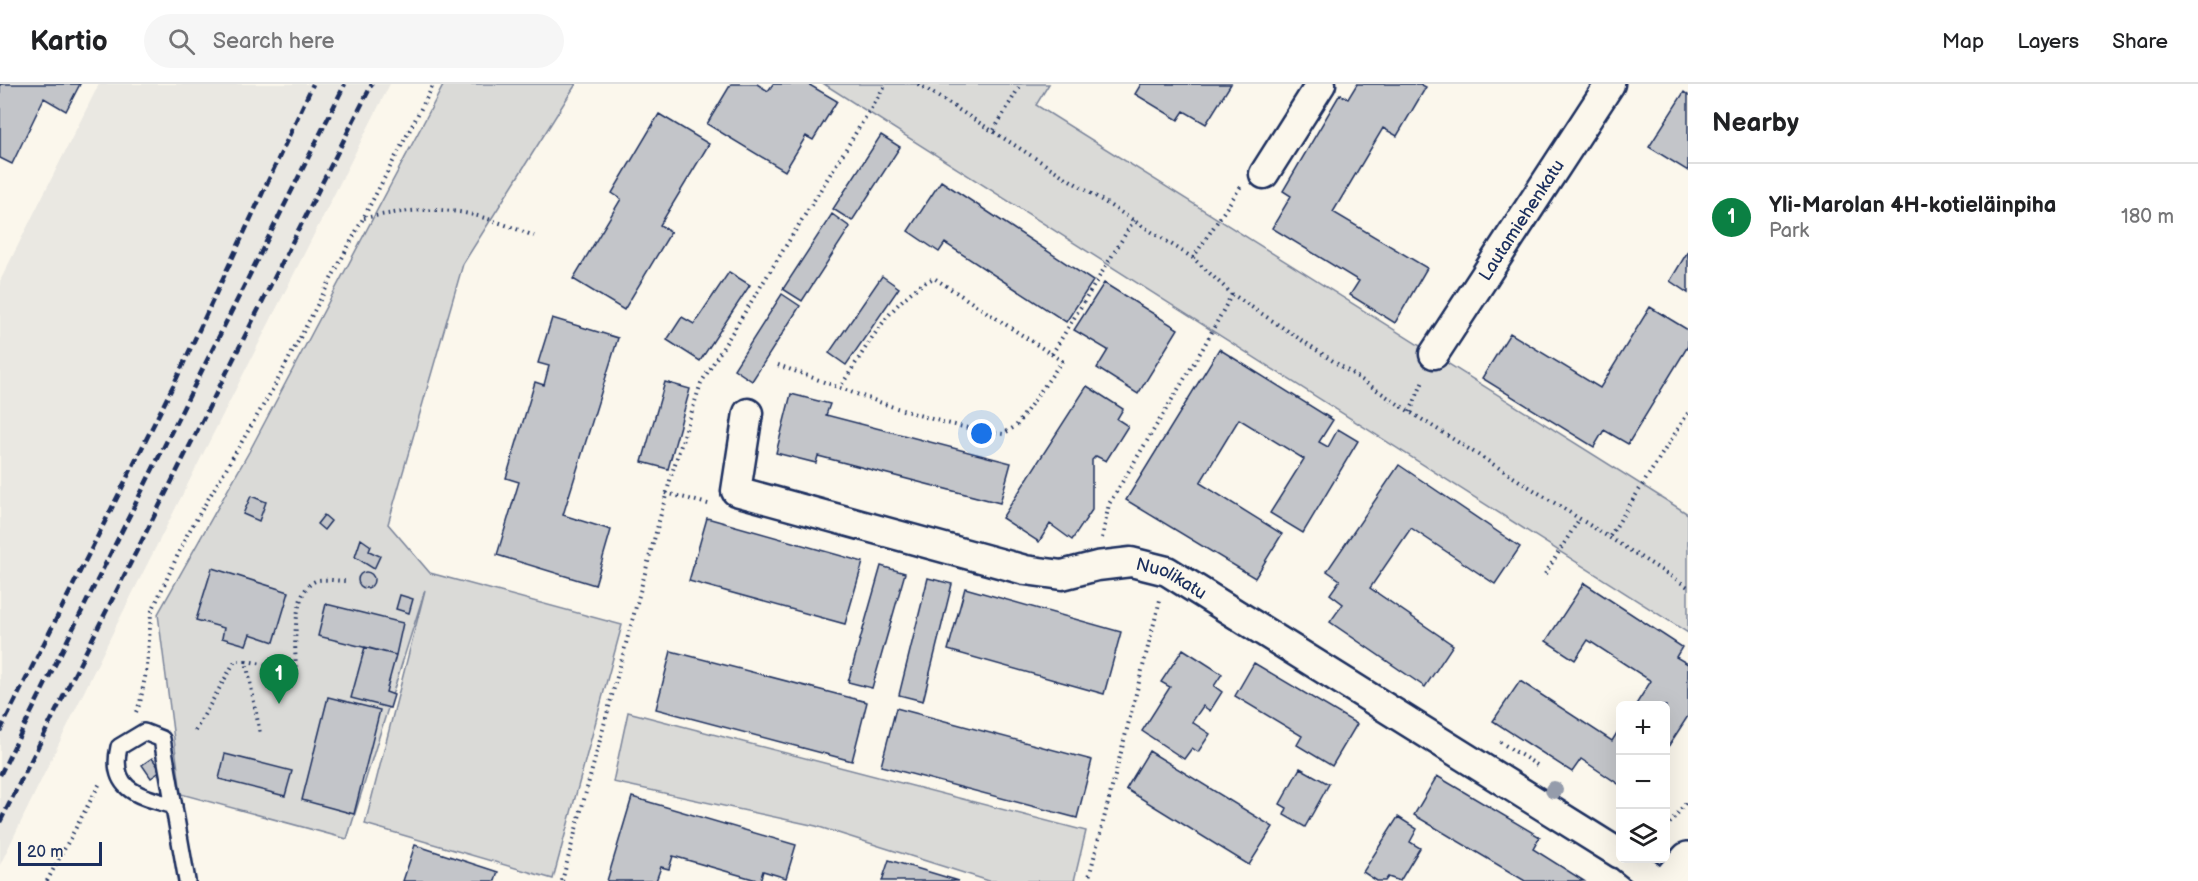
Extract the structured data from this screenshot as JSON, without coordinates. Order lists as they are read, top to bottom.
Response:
{
  "streets": {
    "street": ["Lautamiehenkatu", "Nuolikatu"]
  },
  "scale_bar": "20 m",
  "page": {
    "header": "Kartio",
    "search": "Search here",
    "nav": ["Map", "Layers", "Share"],
    "heading": "Nearby",
    "list": [
      {
        "mark": "1",
        "name": "Yli-Marolan 4H-kotieläinpiha",
        "note": "Park",
        "value": "180 m"
      }
    ],
    "pins": "1",
    "map_buttons": ["+", "−"],
    "scale": "20 m"
  }
}
